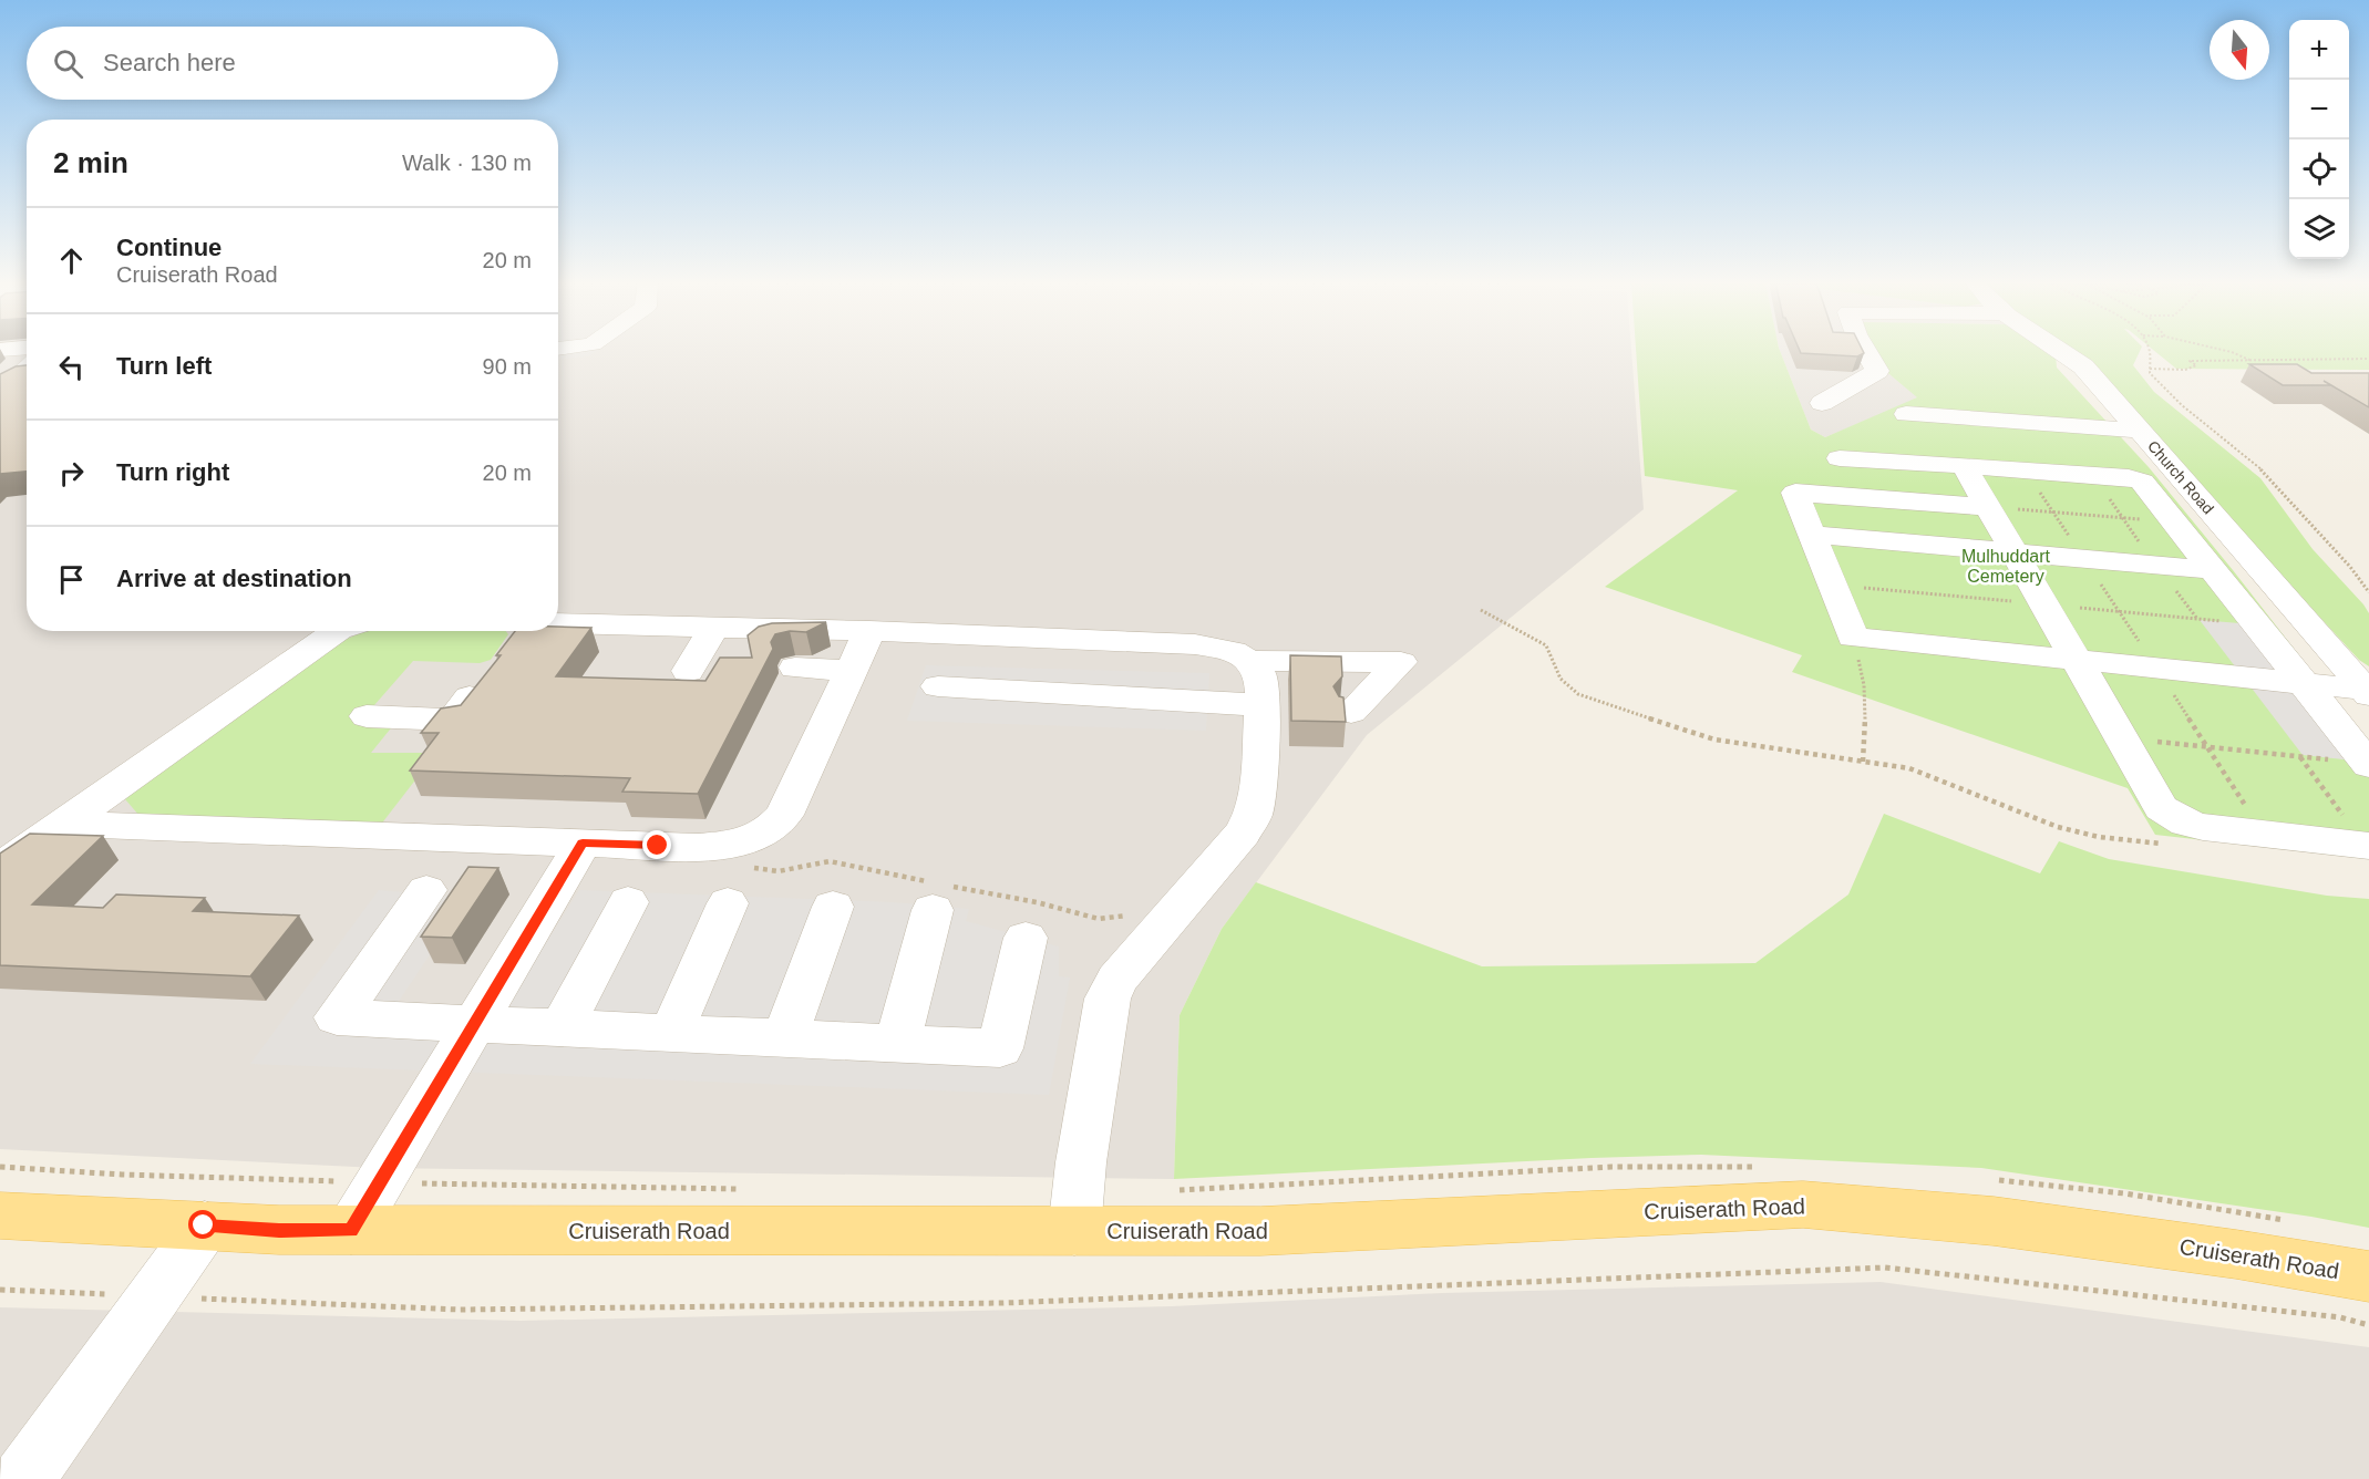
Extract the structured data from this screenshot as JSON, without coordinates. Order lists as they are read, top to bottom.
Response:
{
  "streets": {
    "main road": ["Cruiserath Road"],
    "street": ["Church Road"]
  },
  "parks": ["Mulhuddart Cemetery"],
  "north": "bottom",
  "page": {
    "map_buttons": ["+", "−"],
    "search": "Search here",
    "heading": ["2 min", "Walk · 130 m"],
    "list": [
      ["Continue", "Cruiserath Road", "20 m"],
      ["Turn left", "90 m"],
      ["Turn right", "20 m"],
      "Arrive at destination"
    ]
  }
}
